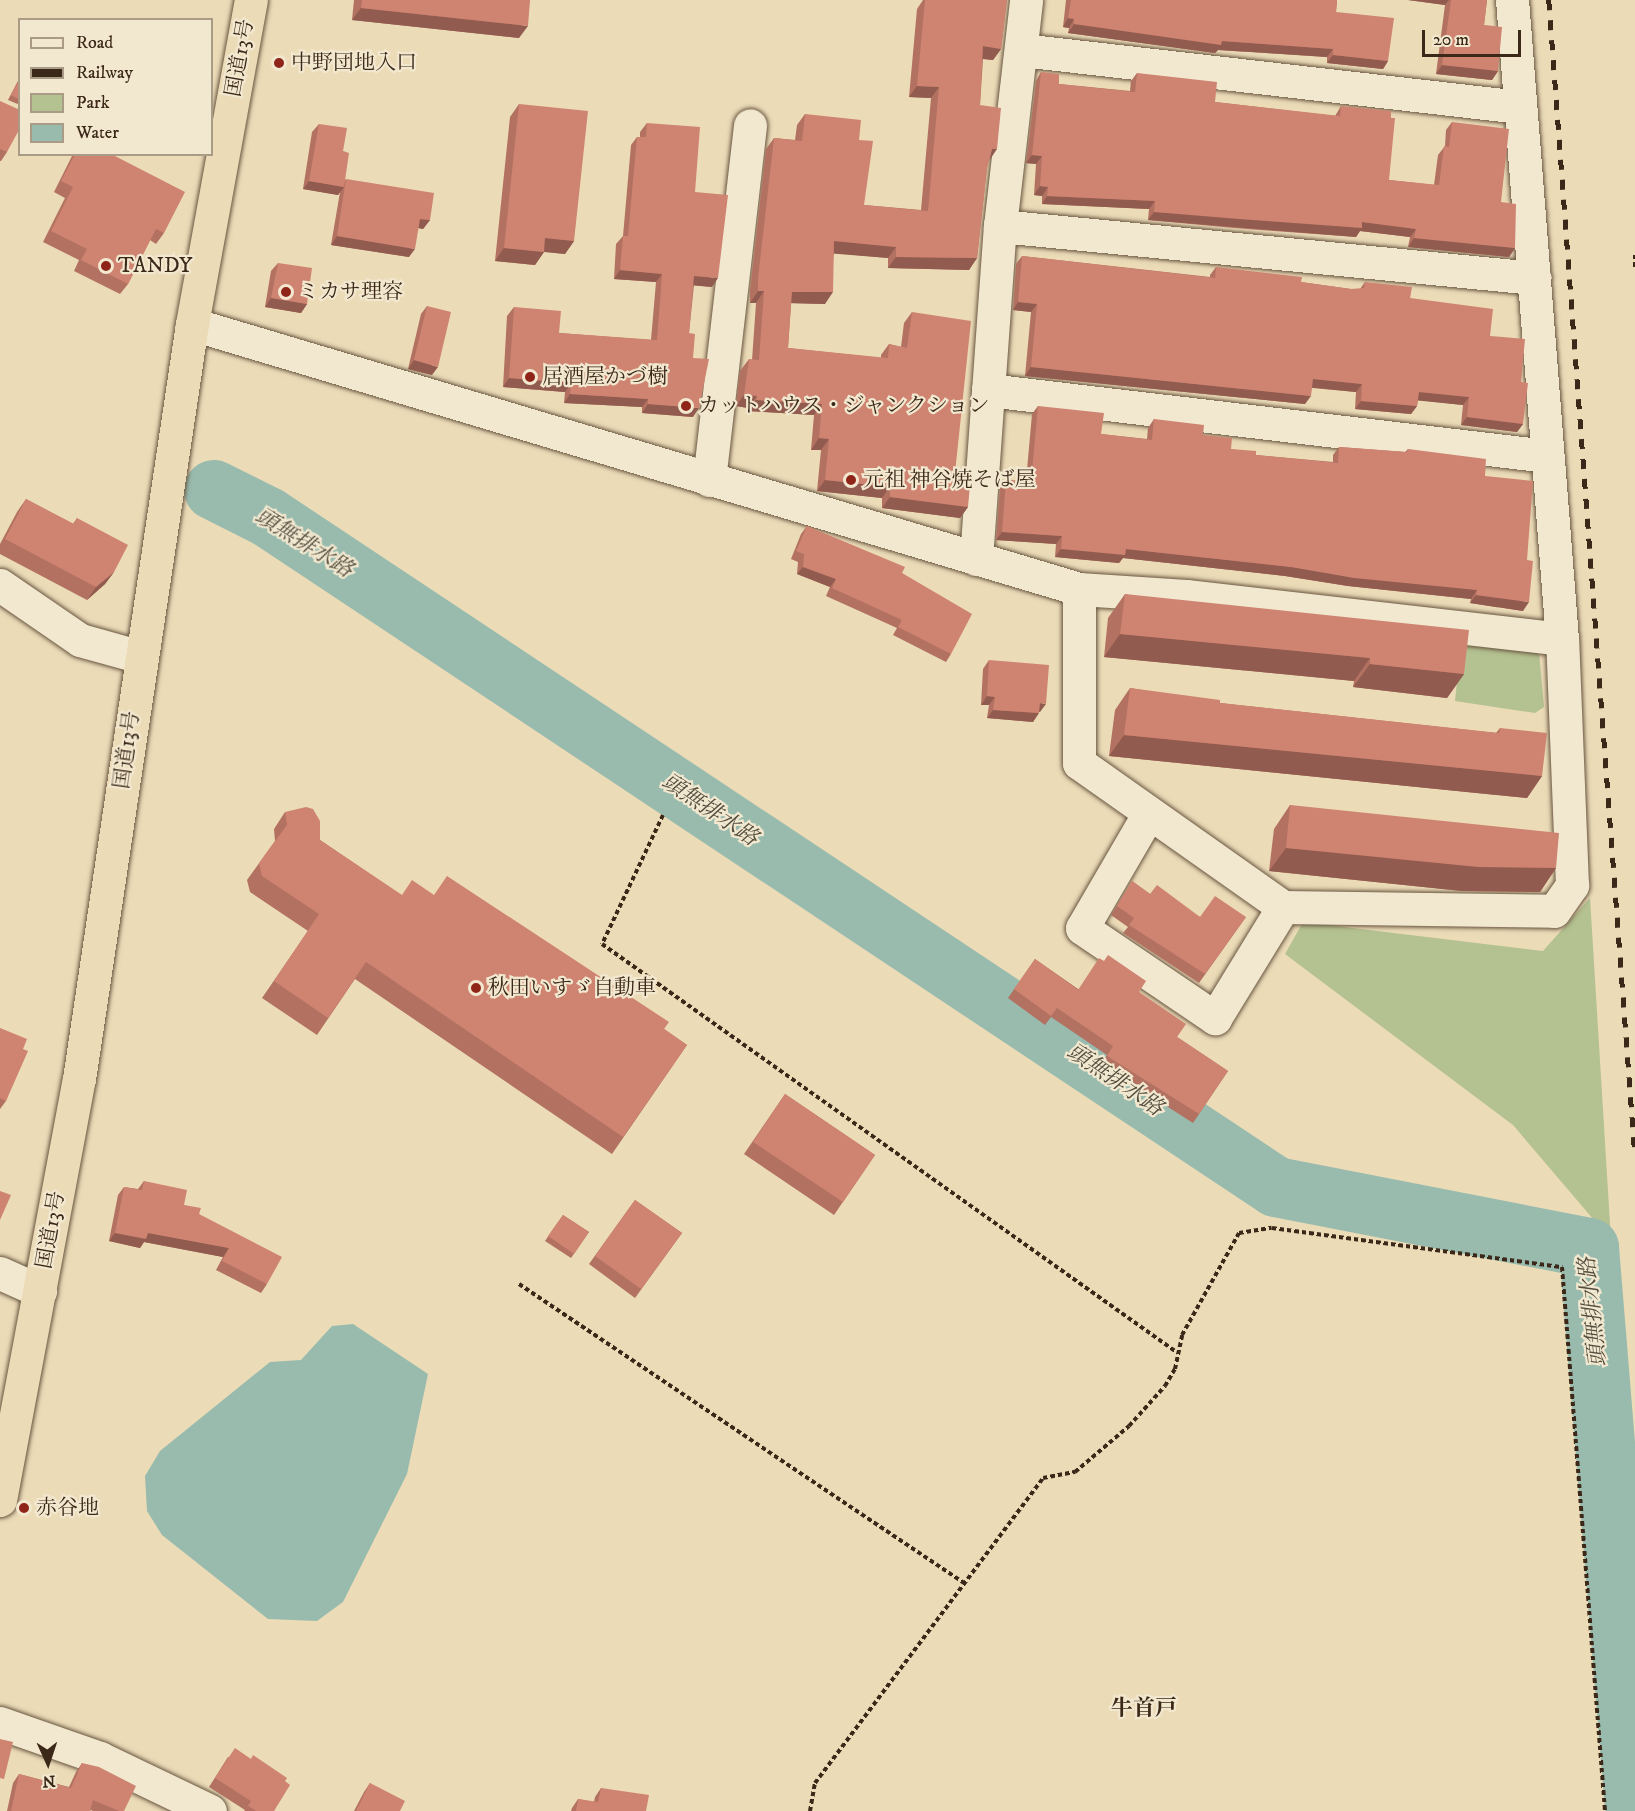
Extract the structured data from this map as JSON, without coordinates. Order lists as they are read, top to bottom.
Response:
{
  "streets": {
    "highway": ["国道13号"]
  },
  "districts": ["牛首戸"],
  "water": ["頭無排水路"],
  "places": [
    "中野団地入口",
    "TANDY",
    "ミカサ理容",
    "居酒屋かづ樹",
    "カットハウス・ジャンクション",
    "元祖 神谷焼そば屋",
    "秋田いすゞ自動車",
    "赤谷地"
  ],
  "legend": [
    "Road",
    "Railway",
    "Park",
    "Water"
  ],
  "scale_bar": "20 m",
  "north": "bottom"
}
